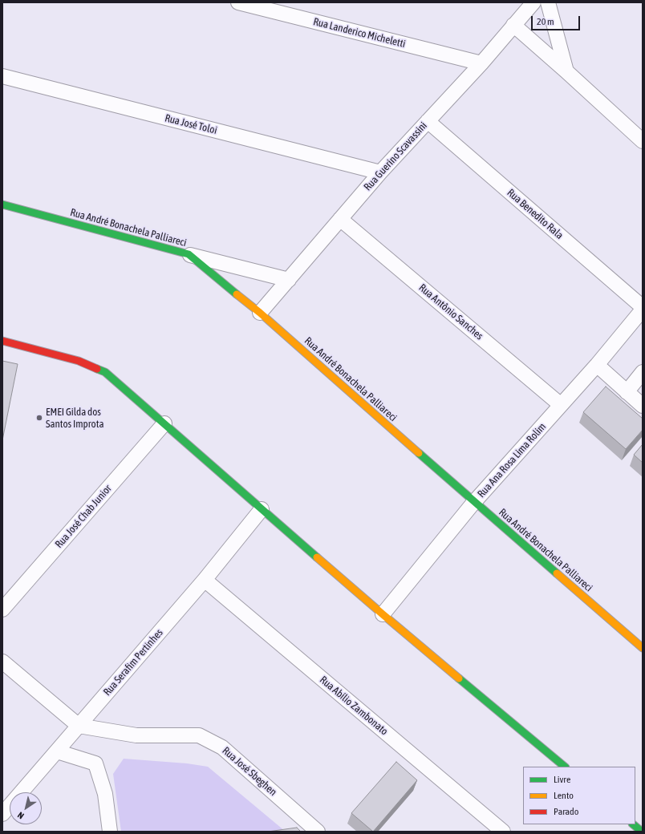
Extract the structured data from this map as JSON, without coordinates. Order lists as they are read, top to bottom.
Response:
{
  "streets": {
    "street": [
      "Rua Landerico Micheletti",
      "Rua José Toloi",
      "Rua Guerino Scavassini",
      "Rua Benedito Rala",
      "Rua André Bonachela Palliareci",
      "Rua Antônio Sanches",
      "Rua Ana Rosa Lima Rolim",
      "Rua José Chab Junior",
      "Rua Serafim Pertinhes",
      "Rua Abílio Zambonato",
      "Rua José Sbeghen"
    ]
  },
  "crossings": [
    ["Rua Landerico Micheletti", "Rua Guerino Scavassini"],
    ["Rua José Toloi", "Rua Guerino Scavassini"],
    ["Rua Guerino Scavassini", "Rua Benedito Rala"],
    ["Rua Guerino Scavassini", "Rua André Bonachela Palliareci"],
    ["Rua Guerino Scavassini", "Rua Antônio Sanches"],
    ["Rua Benedito Rala", "Rua Ana Rosa Lima Rolim"],
    ["Rua André Bonachela Palliareci", "Rua Ana Rosa Lima Rolim"],
    ["Rua Antônio Sanches", "Rua Ana Rosa Lima Rolim"],
    ["Rua Serafim Pertinhes", "Rua Abílio Zambonato"],
    ["Rua Serafim Pertinhes", "Rua José Sbeghen"]
  ],
  "places": ["EMEI Gilda dos Santos Improta"],
  "legend": ["Livre", "Lento", "Parado"],
  "scale_bar": "20 m",
  "north": "bottom left"
}
